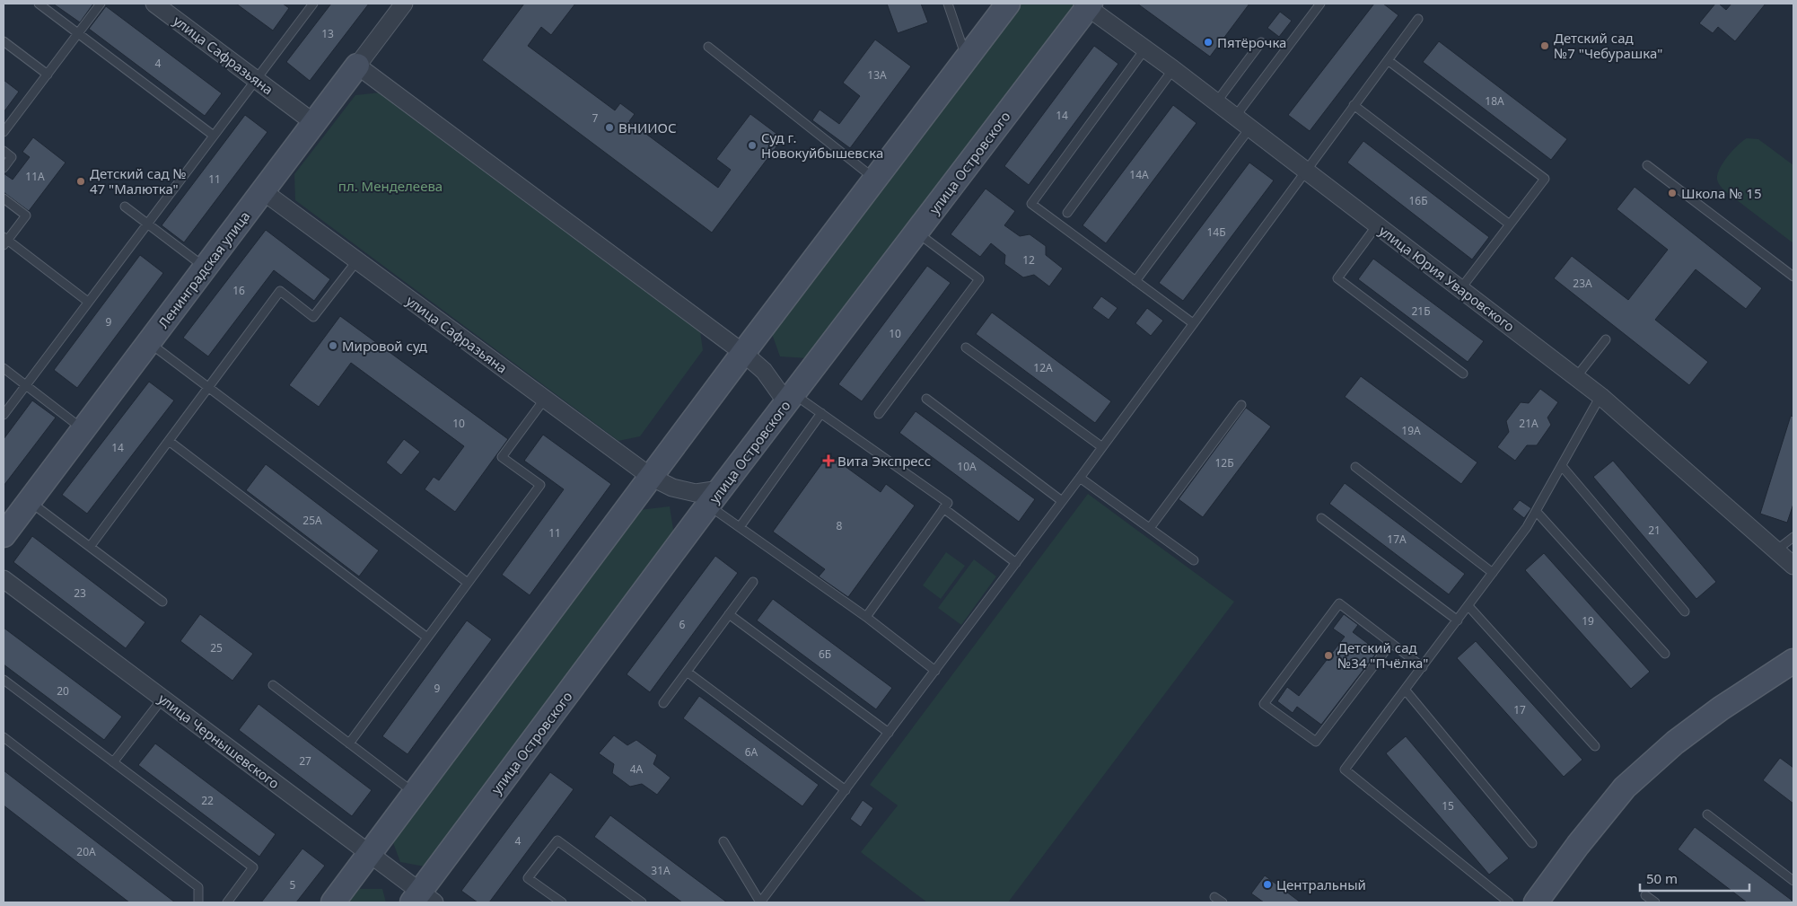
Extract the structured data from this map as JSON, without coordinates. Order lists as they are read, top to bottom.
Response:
{
  "streets": {
    "main road": ["улица Островского", "Ленинградская улица"],
    "street": ["улица Сафразьяна", "улица Юрия Уваровского", "улица Чернышевского"]
  },
  "crossings": [
    ["улица Сафразьяна", "улица Островского"],
    ["улица Сафразьяна", "Ленинградская улица"],
    ["улица Островского", "улица Юрия Уваровского"],
    ["улица Островского", "улица Чернышевского"]
  ],
  "parks": ["пл. Менделеева"],
  "places": {
    "other": [
      "Пятёрочка",
      "Детский сад №7 \"Чебурашка\"",
      "ВНИИОС",
      "Суд г. Новокуйбышевска",
      "Детский сад № 47 \"Малютка\"",
      "Школа № 15",
      "Мировой суд",
      "Детский сад №34 \"Пчёлка\"",
      "Центральный"
    ],
    "health": ["Вита Экспресс"]
  },
  "house_numbers": [
    "13",
    "4",
    "13А",
    "18А",
    "14",
    "7",
    "14А",
    "11А",
    "11",
    "16Б",
    "14Б",
    "12",
    "23А",
    "16",
    "21Б",
    "9",
    "10",
    "12А",
    "10",
    "21А",
    "19А",
    "14",
    "12Б",
    "10А",
    "25А",
    "8",
    "21",
    "11",
    "17А",
    "23",
    "19",
    "6",
    "25",
    "6Б",
    "9",
    "20",
    "17",
    "6А",
    "27",
    "4А",
    "22",
    "15",
    "4",
    "20А",
    "31А",
    "5"
  ],
  "scale_bar": "50 m"
}
